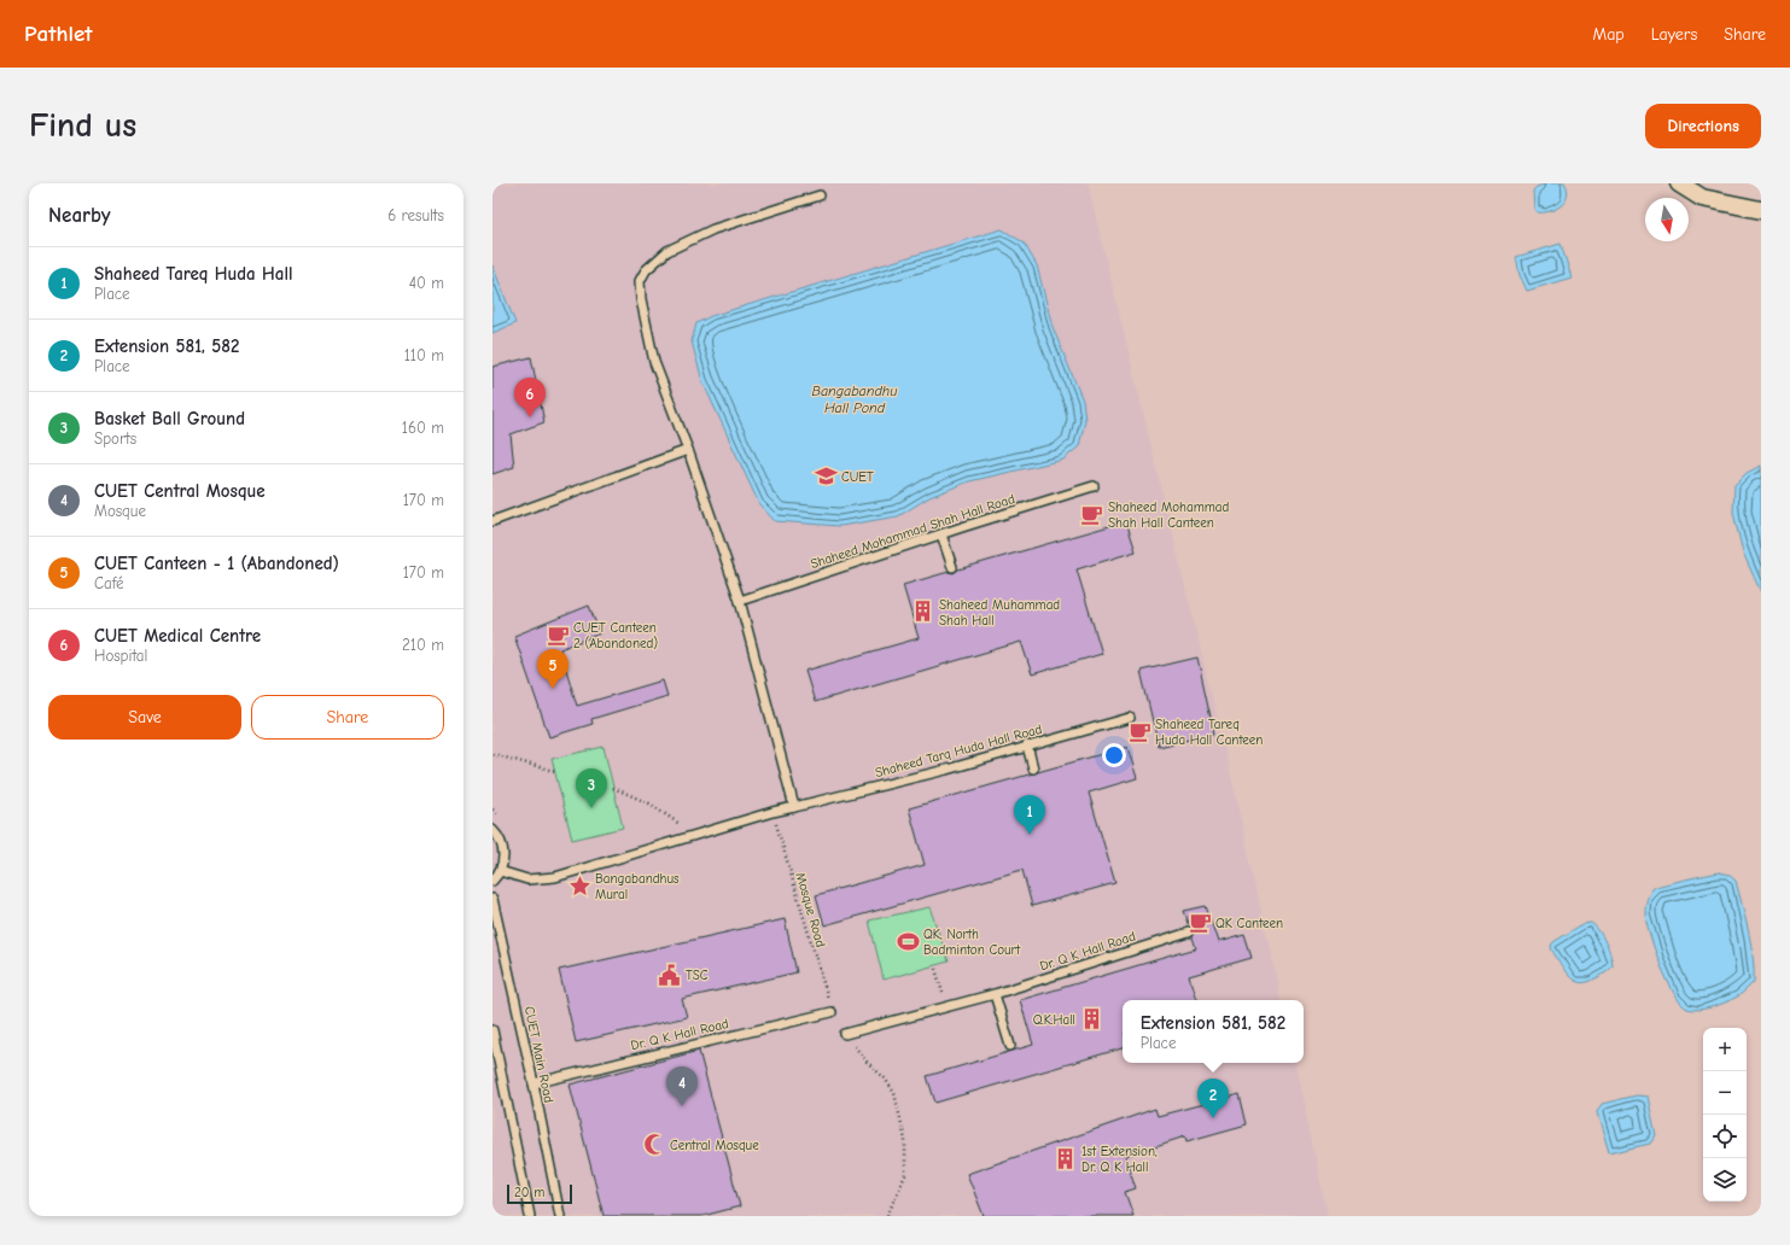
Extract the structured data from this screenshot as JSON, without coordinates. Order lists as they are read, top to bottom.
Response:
{
  "streets": {
    "lane": [
      "Shaheed Mohammad Shah Hall Road",
      "Shaheed Tarq Huda Hall Road",
      "Dr. Q K Hall Road",
      "CUET Main Road"
    ],
    "path": ["Mosque Road"]
  },
  "crossings": [
    ["Shaheed Tarq Huda Hall Road", "Mosque Road"],
    ["Mosque Road", "Dr. Q K Hall Road"],
    ["Dr. Q K Hall Road", "CUET Main Road"]
  ],
  "water": ["Bangabandhu Hall Pond"],
  "places": {
    "school or university": ["CUET"],
    "cafe": [
      "Shaheed Mohammad Shah Hall Canteen",
      "CUET Canteen 2 (Abandoned)",
      "Shaheed Tareq Huda Hall Canteen",
      "QK Canteen"
    ],
    "building": ["Shaheed Muhammad Shah Hall", "Q.K.Hall", "1st Extension, Dr. Q K Hall"],
    "place": ["Bangabandhus Mural"],
    "sports": ["QK, North Badminton Court"],
    "public building": ["TSC"],
    "mosque": ["Central Mosque"]
  },
  "scale_bar": "20 m",
  "north": "bottom",
  "page": {
    "header": "Pathlet",
    "nav": ["Map", "Layers", "Share"],
    "buttons": [
      "Directions",
      ["Save", "Share"]
    ],
    "title": "Find us",
    "heading": ["Nearby", "6 results"],
    "list": [
      {
        "mark": "1",
        "name": "Shaheed Tareq Huda Hall",
        "note": "Place",
        "value": "40 m"
      },
      {
        "mark": "2",
        "name": "Extension 581, 582",
        "note": "Place",
        "value": "110 m"
      },
      {
        "mark": "3",
        "name": "Basket Ball Ground",
        "note": "Sports",
        "value": "160 m"
      },
      {
        "mark": "4",
        "name": "CUET Central Mosque",
        "note": "Mosque",
        "value": "170 m"
      },
      {
        "mark": "5",
        "name": "CUET Canteen - 1 (Abandoned)",
        "note": "Café",
        "value": "170 m"
      },
      {
        "mark": "6",
        "name": "CUET Medical Centre",
        "note": "Hospital",
        "value": "210 m"
      }
    ],
    "pins": [
      "6",
      "5",
      "3",
      "1",
      "4",
      "2"
    ],
    "popup": ["Extension 581, 582", "Place"],
    "map_buttons": ["+", "−"],
    "scale": "20 m"
  }
}
